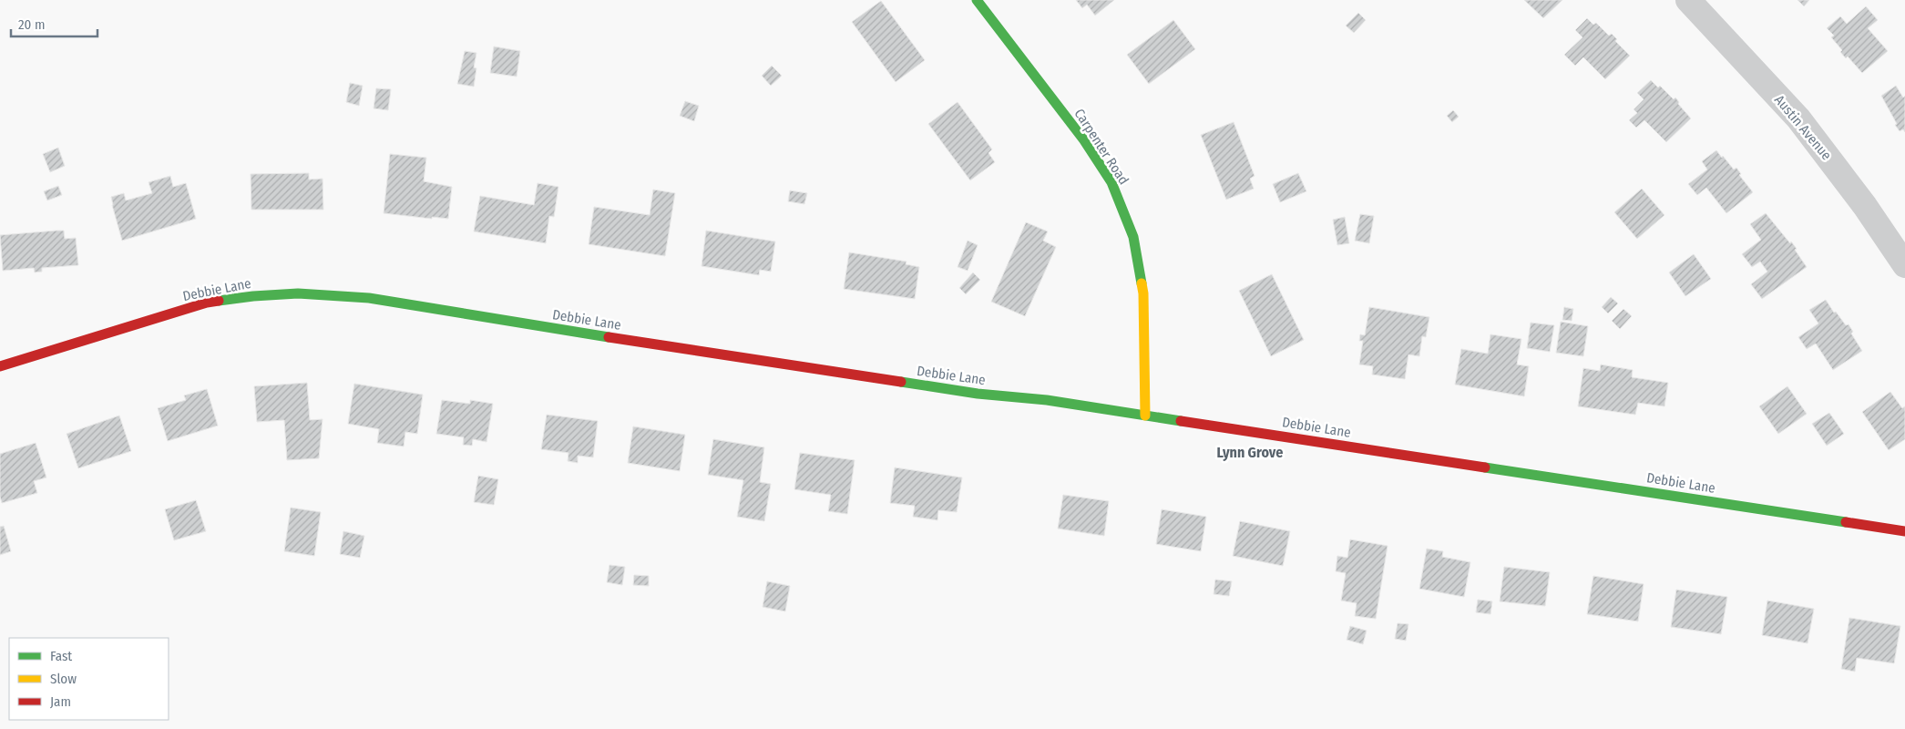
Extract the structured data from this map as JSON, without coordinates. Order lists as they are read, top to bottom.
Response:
{
  "streets": {
    "street": ["Austin Avenue", "Carpenter Road", "Debbie Lane"]
  },
  "crossings": [
    ["Carpenter Road", "Debbie Lane"]
  ],
  "districts": ["Lynn Grove"],
  "legend": ["Fast", "Slow", "Jam"],
  "scale_bar": "20 m"
}
